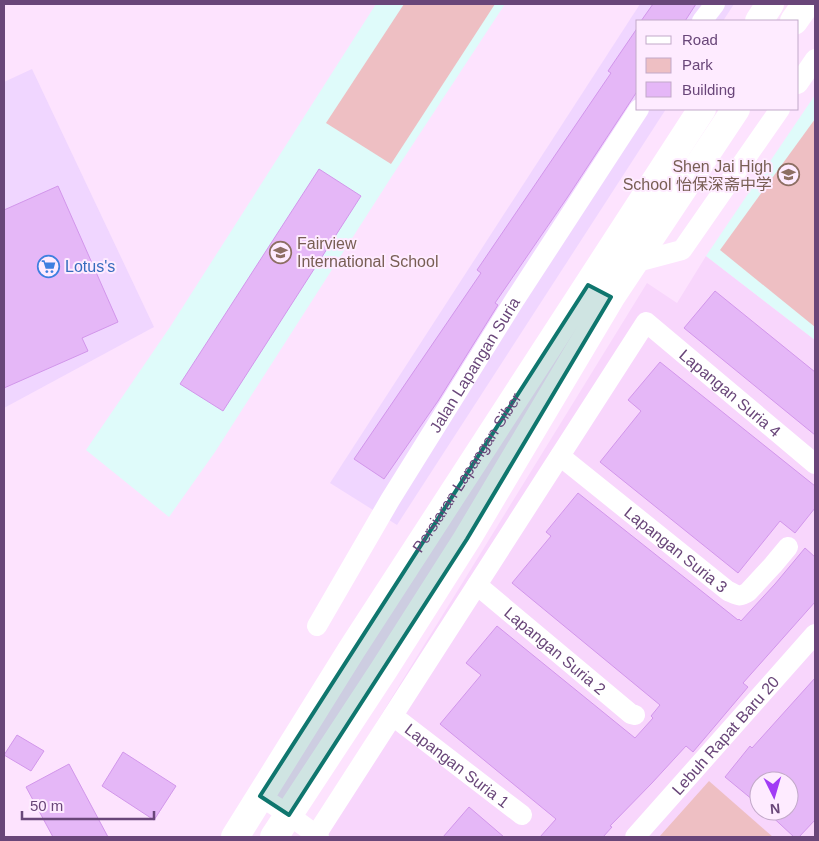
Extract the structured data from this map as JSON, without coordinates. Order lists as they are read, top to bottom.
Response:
{
  "streets": {
    "main road": ["Persiaran Lapangan Siber"],
    "street": [
      "Jalan Lapangan Suria",
      "Lapangan Suria 4",
      "Lapangan Suria 3",
      "Lapangan Suria 2",
      "Lebuh Rapat Baru 20",
      "Lapangan Suria 1"
    ]
  },
  "crossings": [
    ["Lapangan Suria 4", "Lapangan Suria 3"]
  ],
  "places": {
    "school or university": ["Shen Jai High School 怡保深斋中学", "Fairview International School"],
    "supermarket": ["Lotus's"]
  },
  "legend": ["Road", "Park", "Building"],
  "scale_bar": "50 m",
  "north": "bottom"
}
